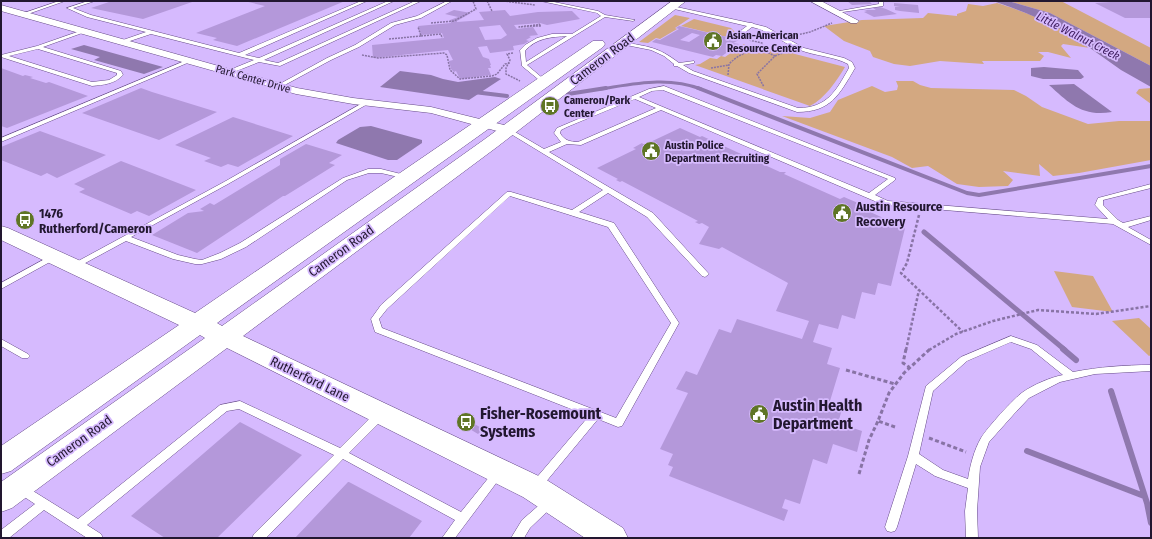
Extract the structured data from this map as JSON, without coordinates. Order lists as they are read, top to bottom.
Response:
{
  "streets": {
    "main road": ["Cameron Road", "Rutherford Lane"],
    "street": ["Park Center Drive"]
  },
  "crossings": [
    ["Cameron Road", "Park Center Drive"],
    ["Cameron Road", "Rutherford Lane"]
  ],
  "water": ["Little Walnut Creek"],
  "places": {
    "public building": [
      "Asian-American Resource Center",
      "Austin Police Department Recruiting",
      "Austin Resource Recovery",
      "Austin Health Department"
    ],
    "bus stop": ["Cameron/Park Center", "1476 Rutherford/Cameron", "Fisher-Rosemount Systems"]
  }
}
